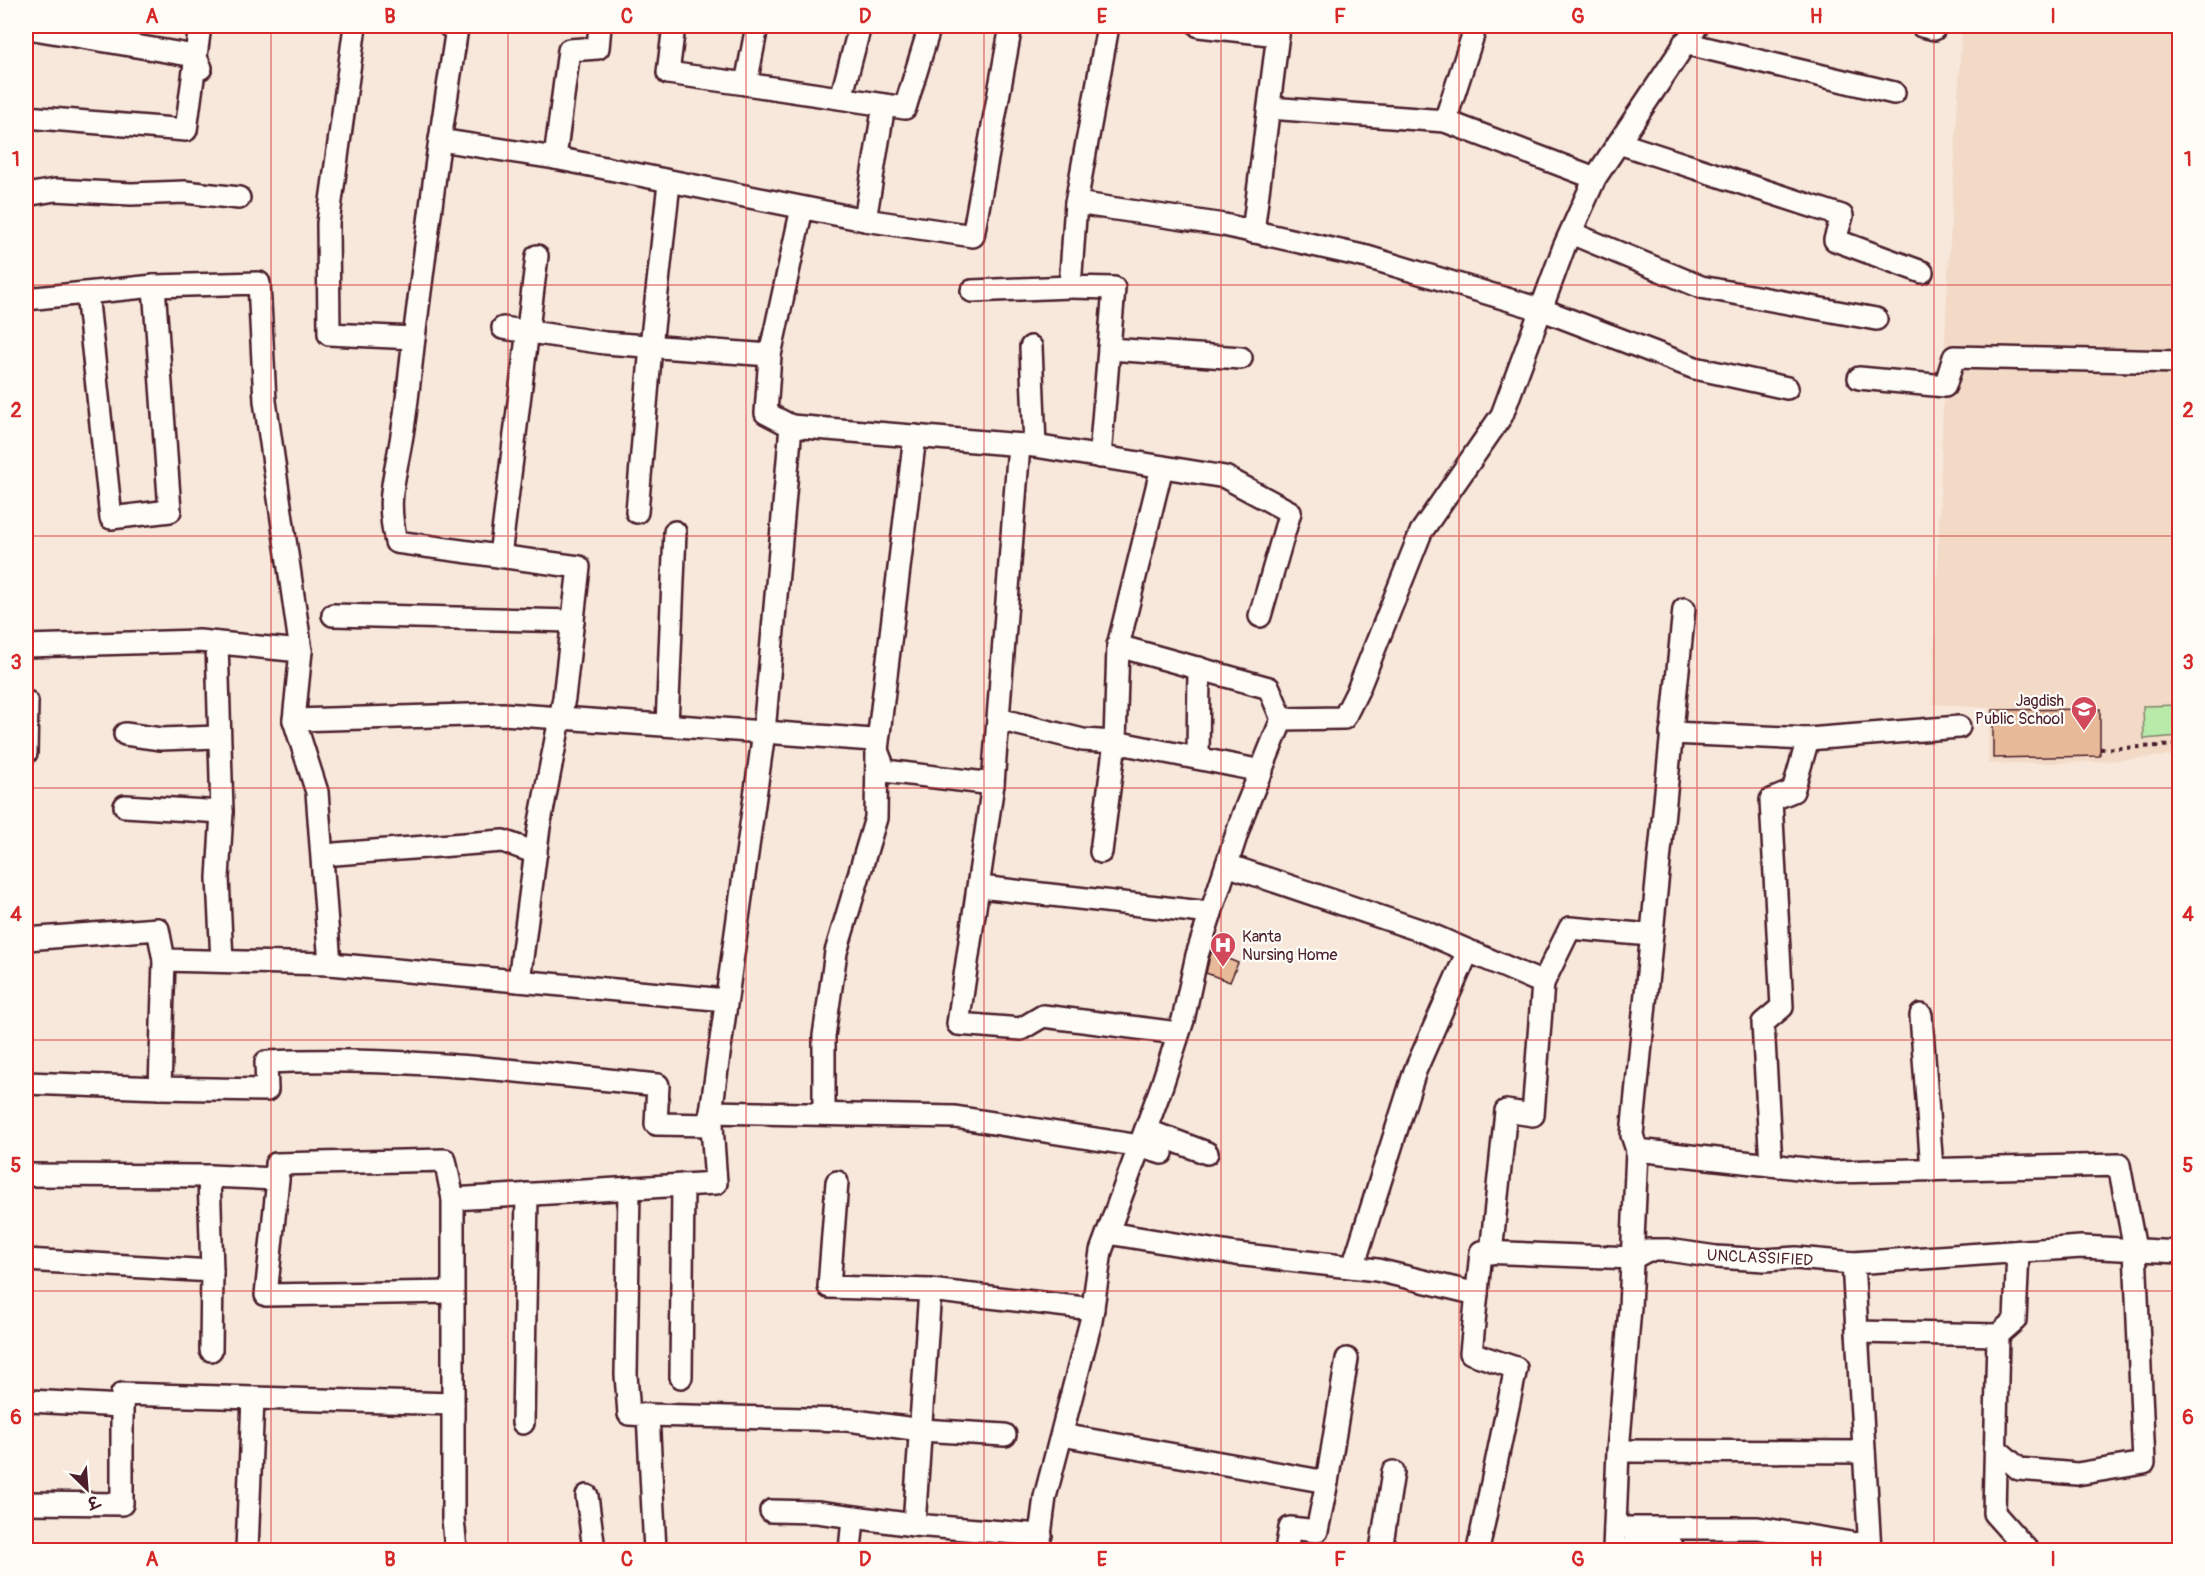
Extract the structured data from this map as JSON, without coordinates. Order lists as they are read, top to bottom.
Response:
{
  "streets": {
    "street": ["UNCLASSIFIED"]
  },
  "places": {
    "school or university": ["Jagdish Public School"],
    "hospital": ["Kanta Nursing Home"]
  },
  "north": "bottom right",
  "grid": {
    "columns": [
      "A",
      "B",
      "C",
      "D",
      "E",
      "F",
      "G",
      "H",
      "I"
    ],
    "rows": [
      "1",
      "2",
      "3",
      "4",
      "5",
      "6"
    ]
  }
}
